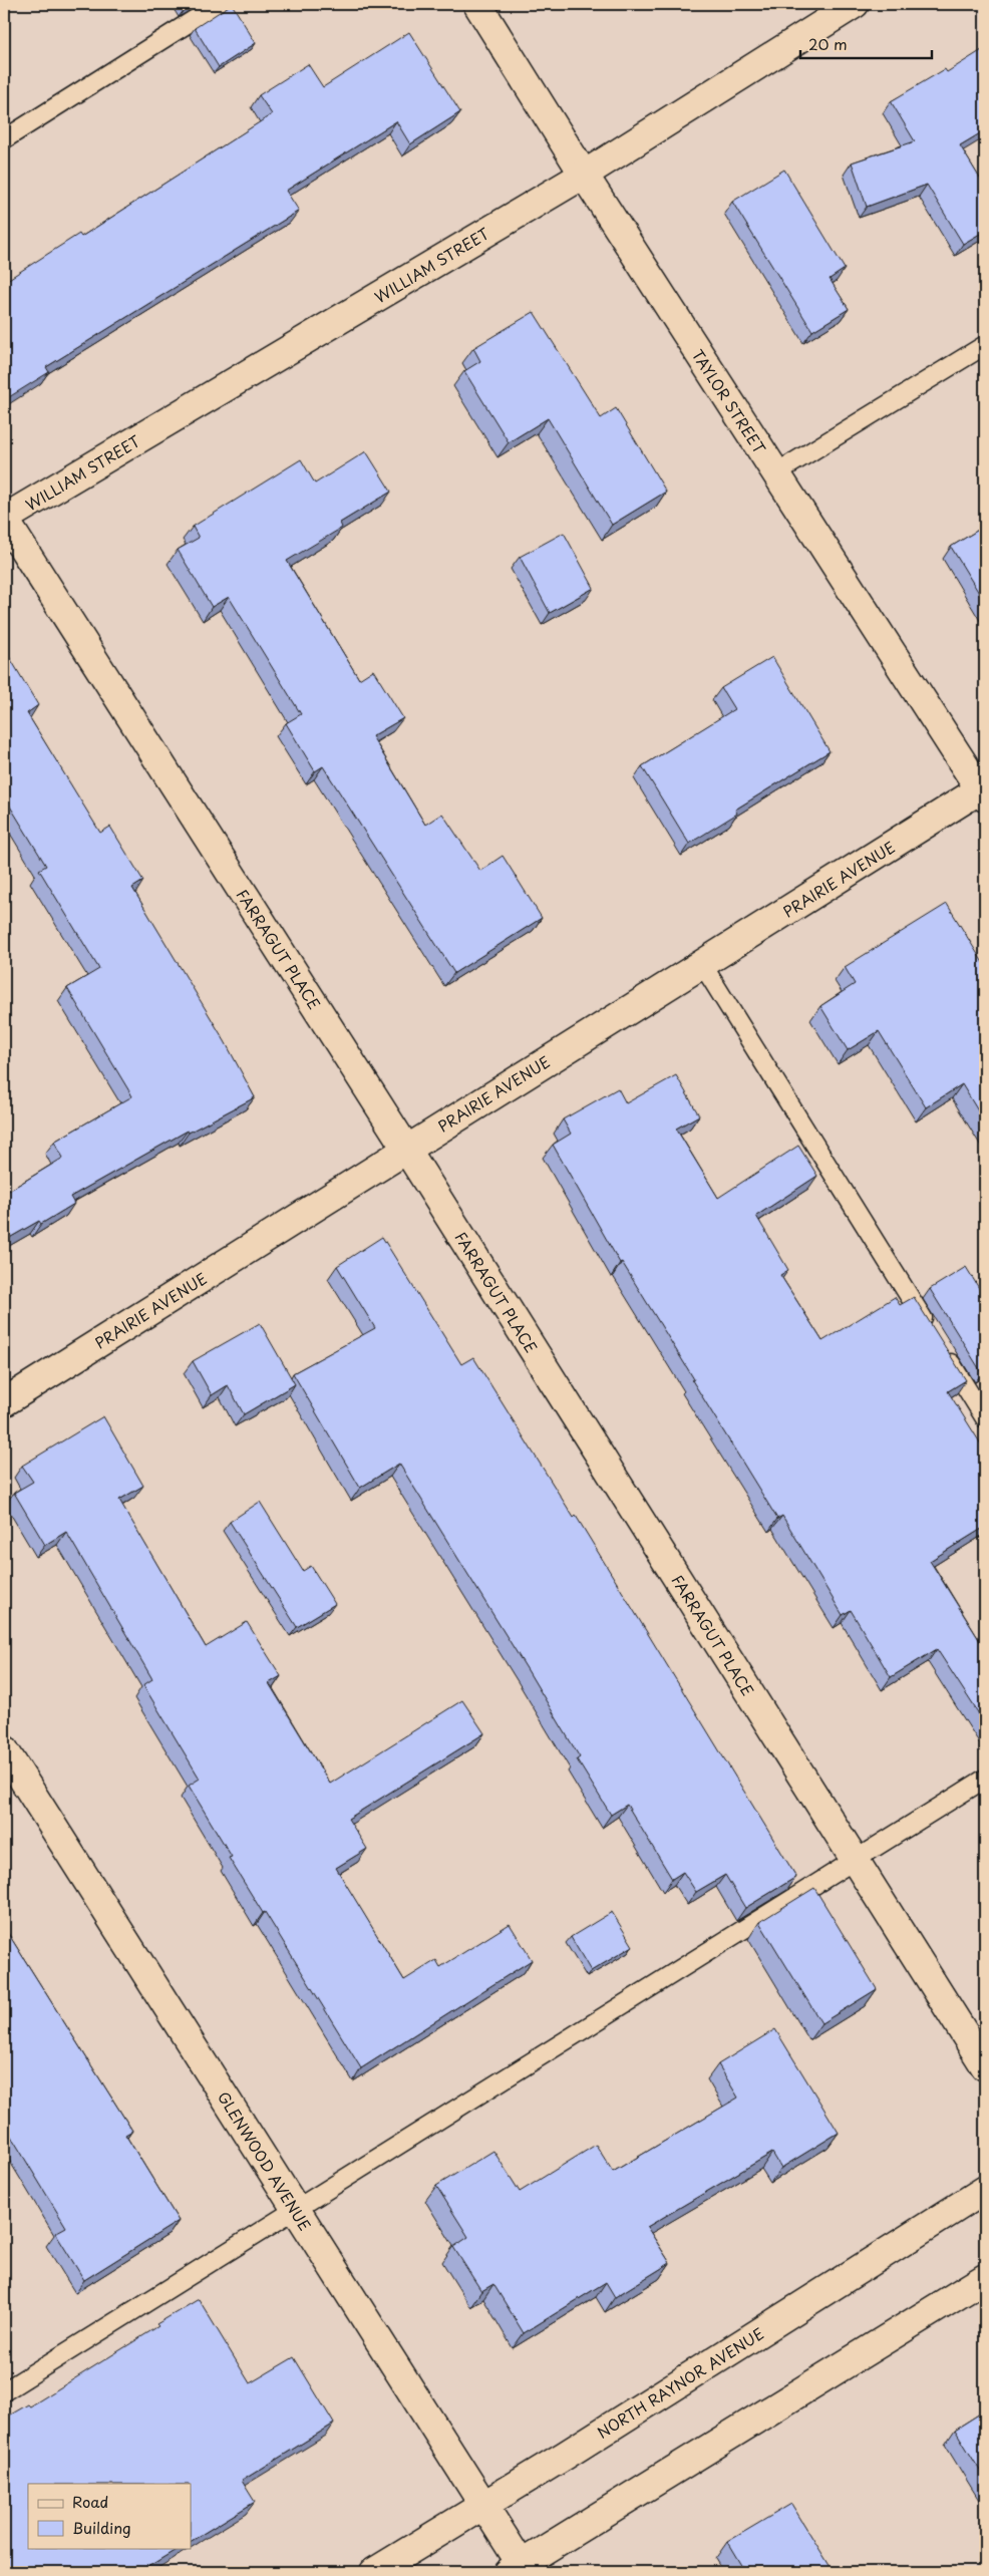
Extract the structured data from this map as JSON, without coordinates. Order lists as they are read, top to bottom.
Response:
{
  "streets": {
    "street": [
      "WILLIAM STREET",
      "TAYLOR STREET",
      "PRAIRIE AVENUE",
      "FARRAGUT PLACE",
      "GLENWOOD AVENUE",
      "NORTH RAYNOR AVENUE"
    ]
  },
  "crossings": [
    ["WILLIAM STREET", "TAYLOR STREET"],
    ["WILLIAM STREET", "FARRAGUT PLACE"],
    ["TAYLOR STREET", "PRAIRIE AVENUE"],
    ["PRAIRIE AVENUE", "FARRAGUT PLACE"],
    ["GLENWOOD AVENUE", "NORTH RAYNOR AVENUE"]
  ],
  "legend": ["Road", "Building"],
  "scale_bar": "20 m"
}
